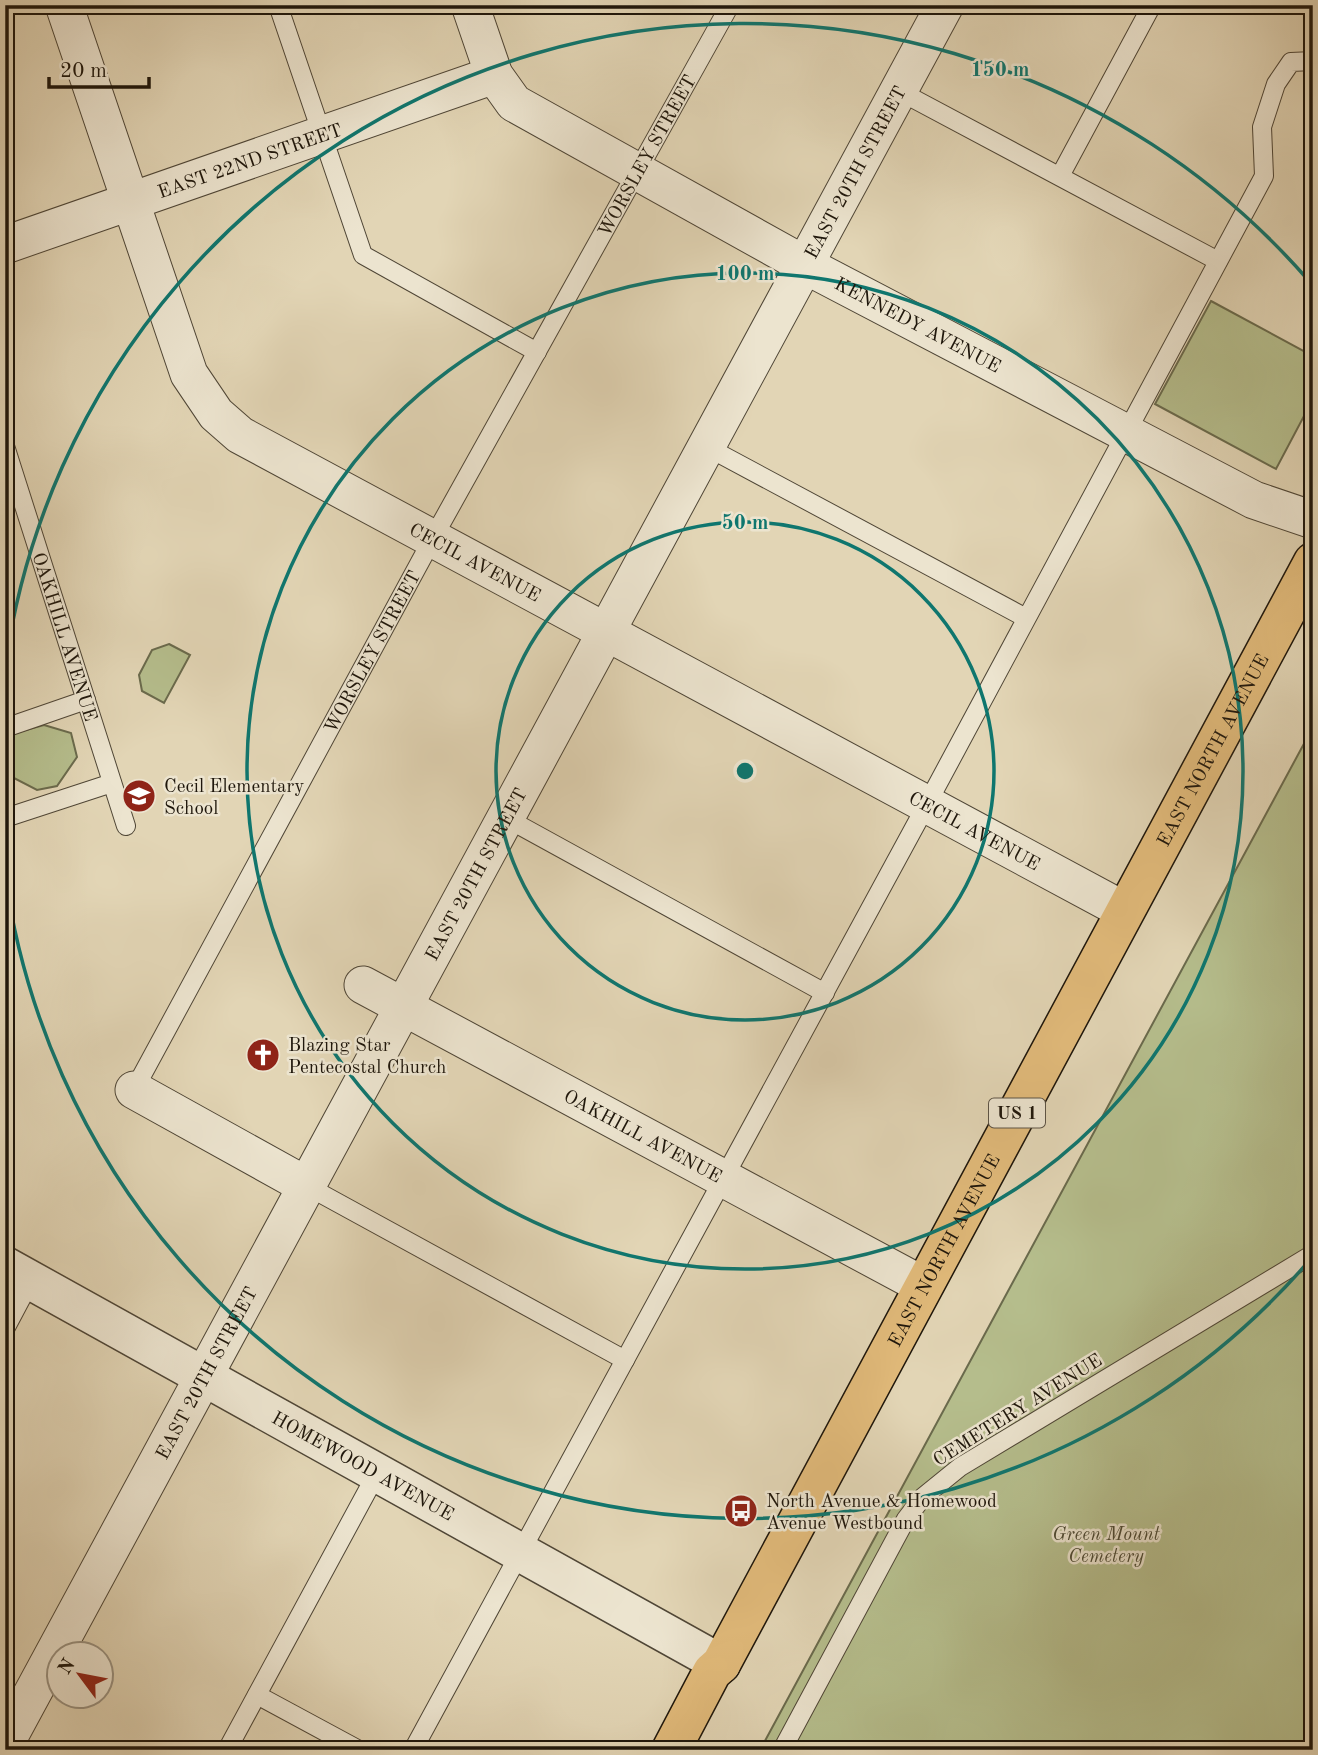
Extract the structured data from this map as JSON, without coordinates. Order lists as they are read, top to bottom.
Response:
{
  "streets": {
    "main road": ["EAST NORTH AVENUE", "US 1"],
    "street": [
      "WORSLEY STREET",
      "EAST 22ND STREET",
      "EAST 20TH STREET",
      "KENNEDY AVENUE",
      "CECIL AVENUE",
      "OAKHILL AVENUE",
      "HOMEWOOD AVENUE"
    ],
    "lane": ["CEMETERY AVENUE"]
  },
  "crossings": [
    ["WORSLEY STREET", "EAST 20TH STREET"],
    ["WORSLEY STREET", "KENNEDY AVENUE"],
    ["WORSLEY STREET", "CECIL AVENUE"],
    ["EAST 22ND STREET", "KENNEDY AVENUE"],
    ["EAST 22ND STREET", "CECIL AVENUE"],
    ["EAST 20TH STREET", "KENNEDY AVENUE"],
    ["EAST 20TH STREET", "CECIL AVENUE"],
    ["EAST 20TH STREET", "OAKHILL AVENUE"],
    ["EAST 20TH STREET", "HOMEWOOD AVENUE"],
    ["CECIL AVENUE", "EAST NORTH AVENUE"],
    ["OAKHILL AVENUE", "EAST NORTH AVENUE"],
    ["EAST NORTH AVENUE", "HOMEWOOD AVENUE"]
  ],
  "parks": ["Green Mount Cemetery"],
  "places": {
    "school or university": ["Cecil Elementary School"],
    "church": ["Blazing Star Pentecostal Church"],
    "bus stop": ["North Avenue & Homewood Avenue Westbound"]
  },
  "scale_bar": "20 m",
  "north": "top left",
  "rings": ["150 m", "100 m", "50 m"]
}
